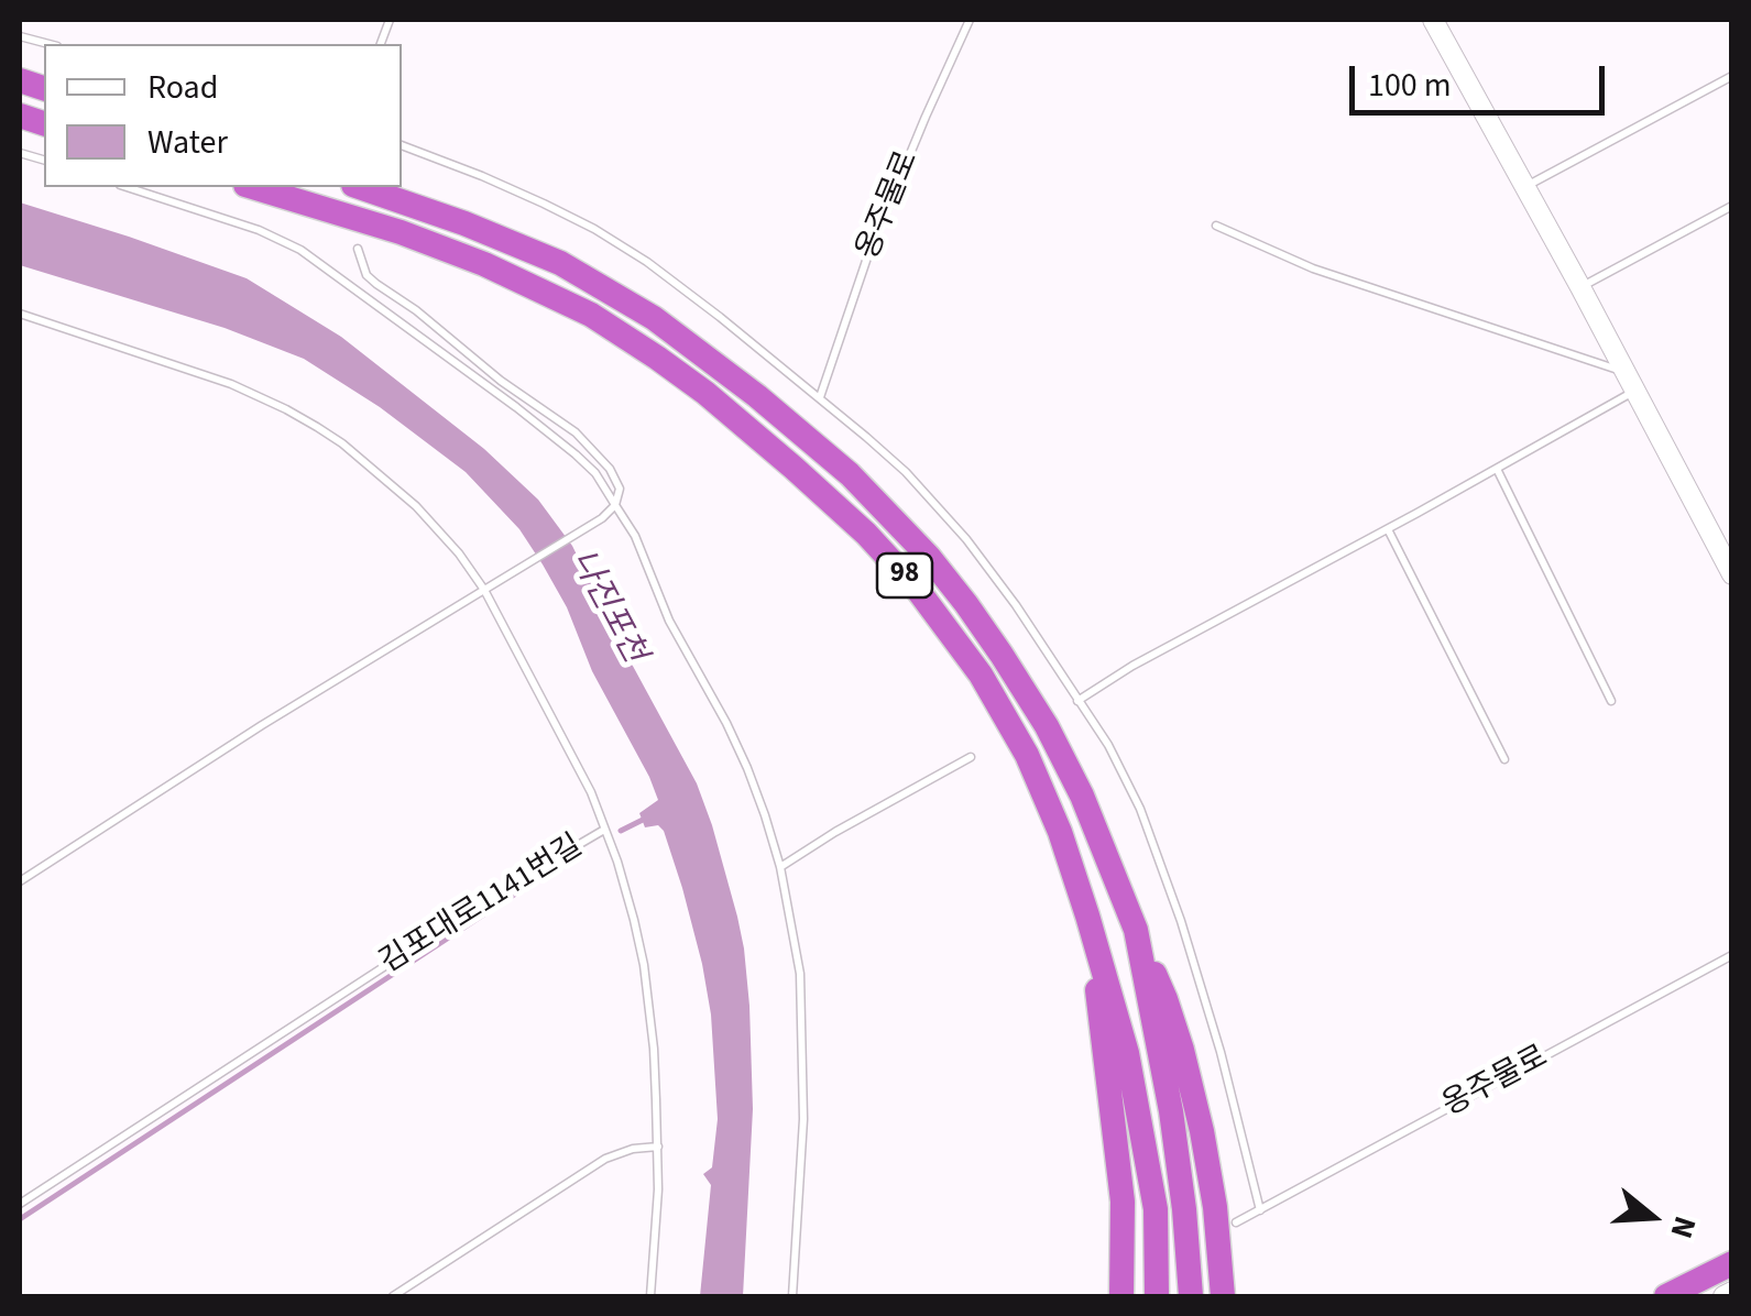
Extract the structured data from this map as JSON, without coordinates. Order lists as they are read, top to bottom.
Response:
{
  "streets": {
    "highway": ["98"],
    "lane": ["옹주물로", "김포대로1141번길"]
  },
  "water": ["나진포천"],
  "legend": ["Road", "Water"],
  "scale_bar": "100 m",
  "north": "right"
}
